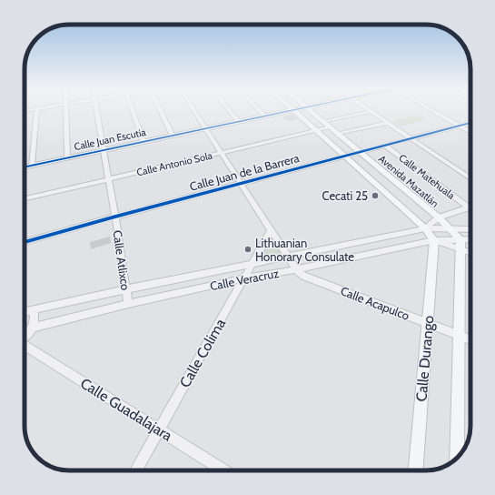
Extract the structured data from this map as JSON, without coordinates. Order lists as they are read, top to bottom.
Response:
{
  "streets": {
    "main road": ["Calle Juan Escutia", "Avenida Mazatlán", "Calle Durango"],
    "street": [
      "Calle Antonio Sola",
      "Calle Juan de la Barrera",
      "Calle Matehuala",
      "Calle Atlixco",
      "Calle Veracruz",
      "Calle Acapulco",
      "Calle Colima",
      "Calle Guadalajara"
    ]
  },
  "crossings": [
    ["Calle Juan Escutia", "Calle Atlixco"],
    ["Calle Antonio Sola", "Avenida Mazatlán"],
    ["Calle Antonio Sola", "Calle Atlixco"],
    ["Calle Juan de la Barrera", "Calle Matehuala"],
    ["Calle Juan de la Barrera", "Avenida Mazatlán"],
    ["Calle Juan de la Barrera", "Calle Atlixco"],
    ["Avenida Mazatlán", "Calle Veracruz"],
    ["Avenida Mazatlán", "Calle Durango"],
    ["Calle Atlixco", "Calle Veracruz"],
    ["Calle Veracruz", "Calle Acapulco"],
    ["Calle Veracruz", "Calle Colima"],
    ["Calle Veracruz", "Calle Durango"],
    ["Calle Acapulco", "Calle Durango"],
    ["Calle Colima", "Calle Guadalajara"]
  ],
  "places": ["Cecati 25", "Lithuanian Honorary Consulate"]
}
